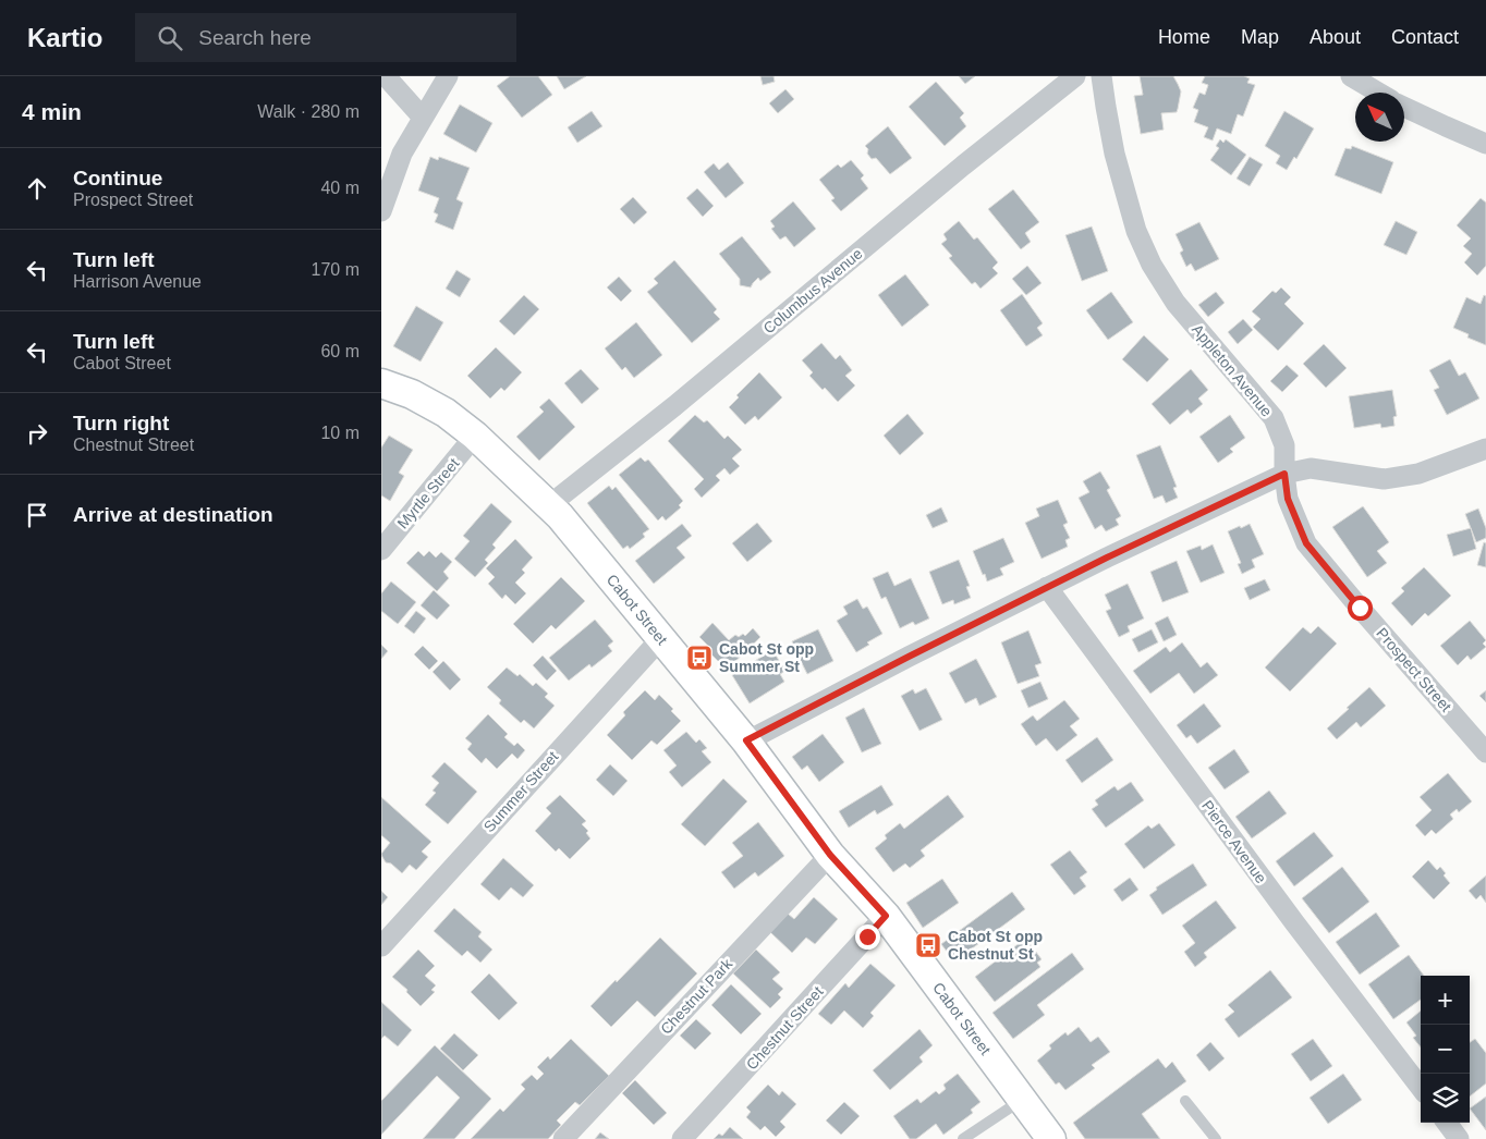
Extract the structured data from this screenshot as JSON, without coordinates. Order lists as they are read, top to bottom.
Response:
{
  "streets": {
    "main road": ["Cabot Street"],
    "street": [
      "Columbus Avenue",
      "Appleton Avenue",
      "Myrtle Street",
      "Prospect Street",
      "Summer Street",
      "Pierce Avenue",
      "Chestnut Park",
      "Chestnut Street"
    ]
  },
  "crossings": [
    ["Columbus Avenue", "Cabot Street"],
    ["Appleton Avenue", "Prospect Street"],
    ["Myrtle Street", "Cabot Street"],
    ["Cabot Street", "Summer Street"],
    ["Cabot Street", "Chestnut Park"],
    ["Cabot Street", "Chestnut Street"]
  ],
  "places": {
    "bus stop": ["Cabot St opp Summer St", "Cabot St opp Chestnut St"]
  },
  "north": "top left",
  "page": {
    "header": "Kartio",
    "search": "Search here",
    "nav": [
      "Home",
      "Map",
      "About",
      "Contact"
    ],
    "heading": ["4 min", "Walk · 280 m"],
    "list": [
      ["Continue", "Prospect Street", "40 m"],
      ["Turn left", "Harrison Avenue", "170 m"],
      ["Turn left", "Cabot Street", "60 m"],
      ["Turn right", "Chestnut Street", "10 m"],
      "Arrive at destination"
    ],
    "map_buttons": ["+", "−"]
  }
}
